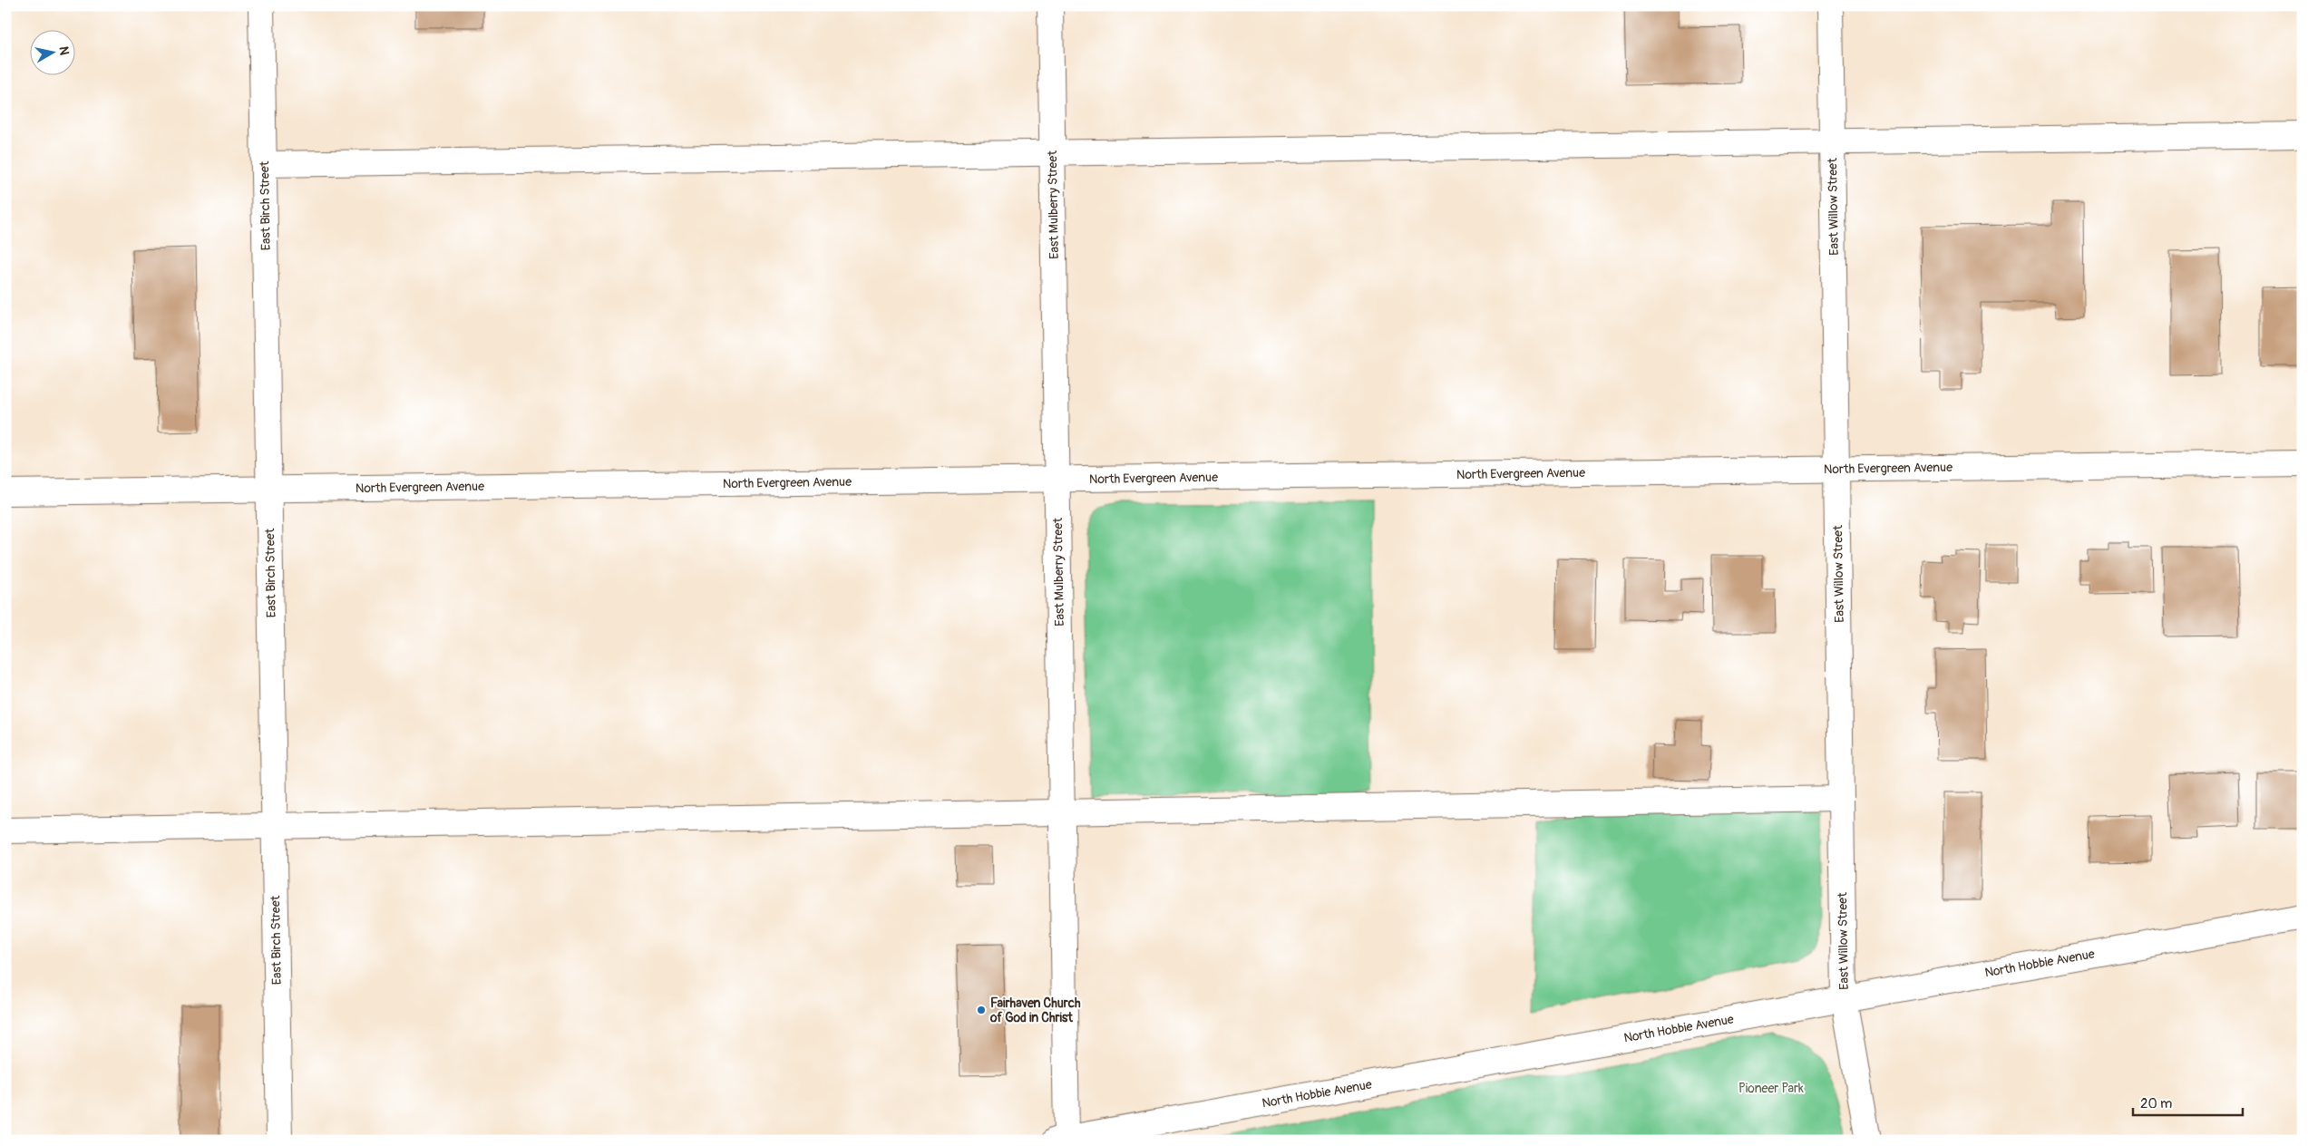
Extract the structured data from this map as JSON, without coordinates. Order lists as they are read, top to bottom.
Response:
{
  "streets": {
    "street": [
      "East Mulberry Street",
      "East Birch Street",
      "East Willow Street",
      "North Evergreen Avenue",
      "North Hobbie Avenue"
    ]
  },
  "crossings": [
    ["East Mulberry Street", "North Evergreen Avenue"],
    ["East Mulberry Street", "North Hobbie Avenue"],
    ["East Birch Street", "North Evergreen Avenue"],
    ["East Willow Street", "North Evergreen Avenue"],
    ["East Willow Street", "North Hobbie Avenue"]
  ],
  "parks": ["Pioneer Park"],
  "places": ["Fairhaven Church of God in Christ"],
  "scale_bar": "20 m",
  "north": "right"
}
